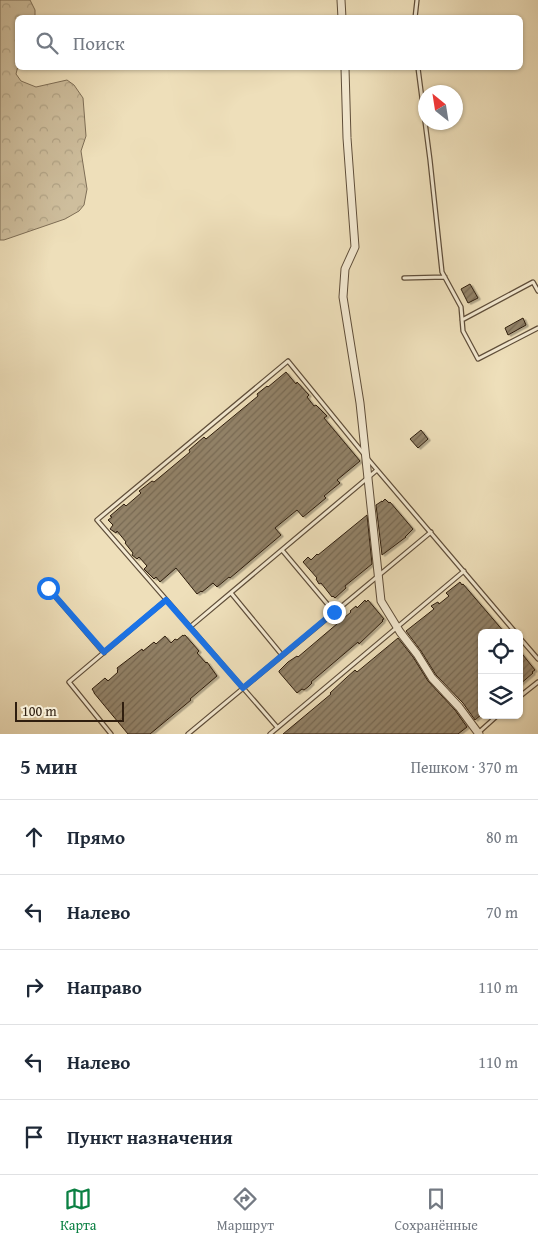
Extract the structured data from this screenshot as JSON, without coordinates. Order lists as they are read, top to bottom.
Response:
{
  "scale_bar": "100 m",
  "north": "top left",
  "page": {
    "search": "Поиск",
    "scale": "100 m",
    "heading": ["5 мин", "Пешком · 370 m"],
    "list": [
      ["Прямо", "80 m"],
      ["Налево", "70 m"],
      ["Направо", "110 m"],
      ["Налево", "110 m"],
      "Пункт назначения"
    ],
    "nav": ["Карта", "Маршрут", "Сохранённые"]
  }
}
